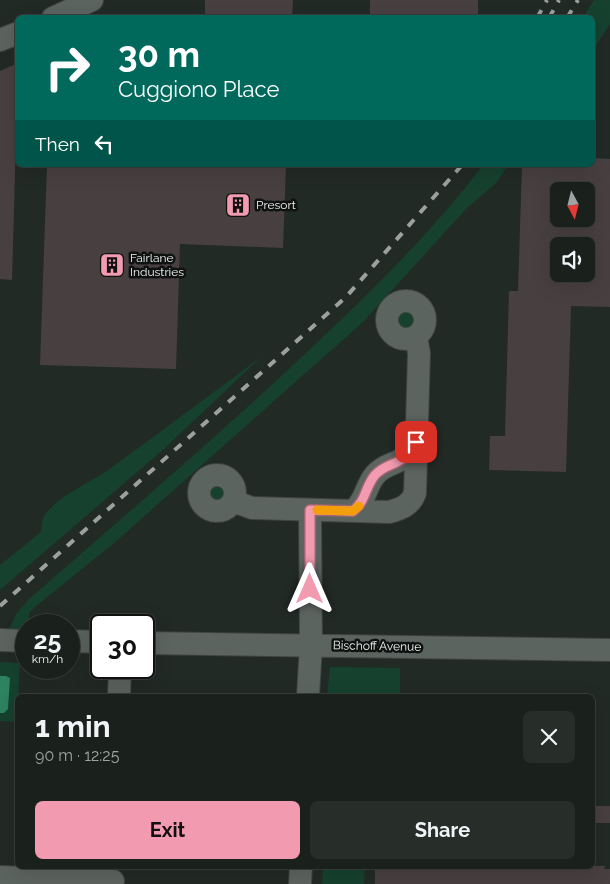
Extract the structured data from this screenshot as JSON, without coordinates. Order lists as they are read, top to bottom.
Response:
{
  "streets": {
    "street": ["Bischoff Avenue"]
  },
  "places": {
    "building": ["Presort", "Fairlane Industries"]
  },
  "north": "bottom",
  "page": {
    "turn": ["30 m", "Cuggiono Place"],
    "then": "Then",
    "speed": "25 km/h",
    "limit": "30",
    "heading": ["1 min", "90 m · 12:25"],
    "buttons": ["Exit", "Share"]
  }
}
